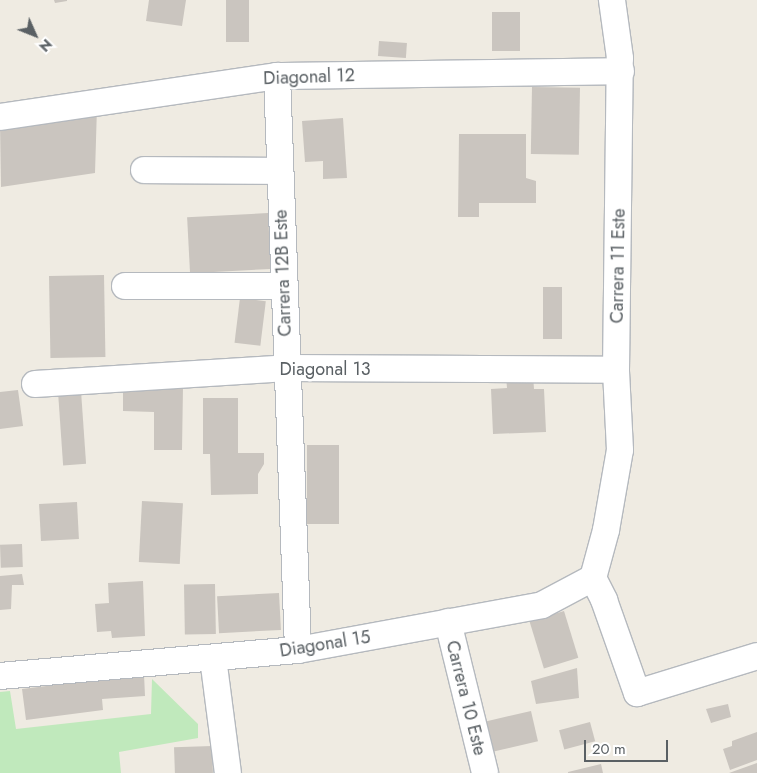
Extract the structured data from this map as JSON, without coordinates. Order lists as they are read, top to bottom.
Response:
{
  "streets": {
    "street": [
      "Diagonal 12",
      "Carrera 11 Este",
      "Carrera 12B Este",
      "Diagonal 13",
      "Diagonal 15",
      "Carrera 10 Este"
    ]
  },
  "crossings": [
    ["Diagonal 12", "Carrera 11 Este"],
    ["Diagonal 12", "Carrera 12B Este"],
    ["Carrera 11 Este", "Diagonal 13"],
    ["Carrera 11 Este", "Diagonal 15"],
    ["Carrera 12B Este", "Diagonal 13"],
    ["Carrera 12B Este", "Diagonal 15"],
    ["Diagonal 15", "Carrera 10 Este"]
  ],
  "scale_bar": "20 m",
  "north": "bottom right"
}
